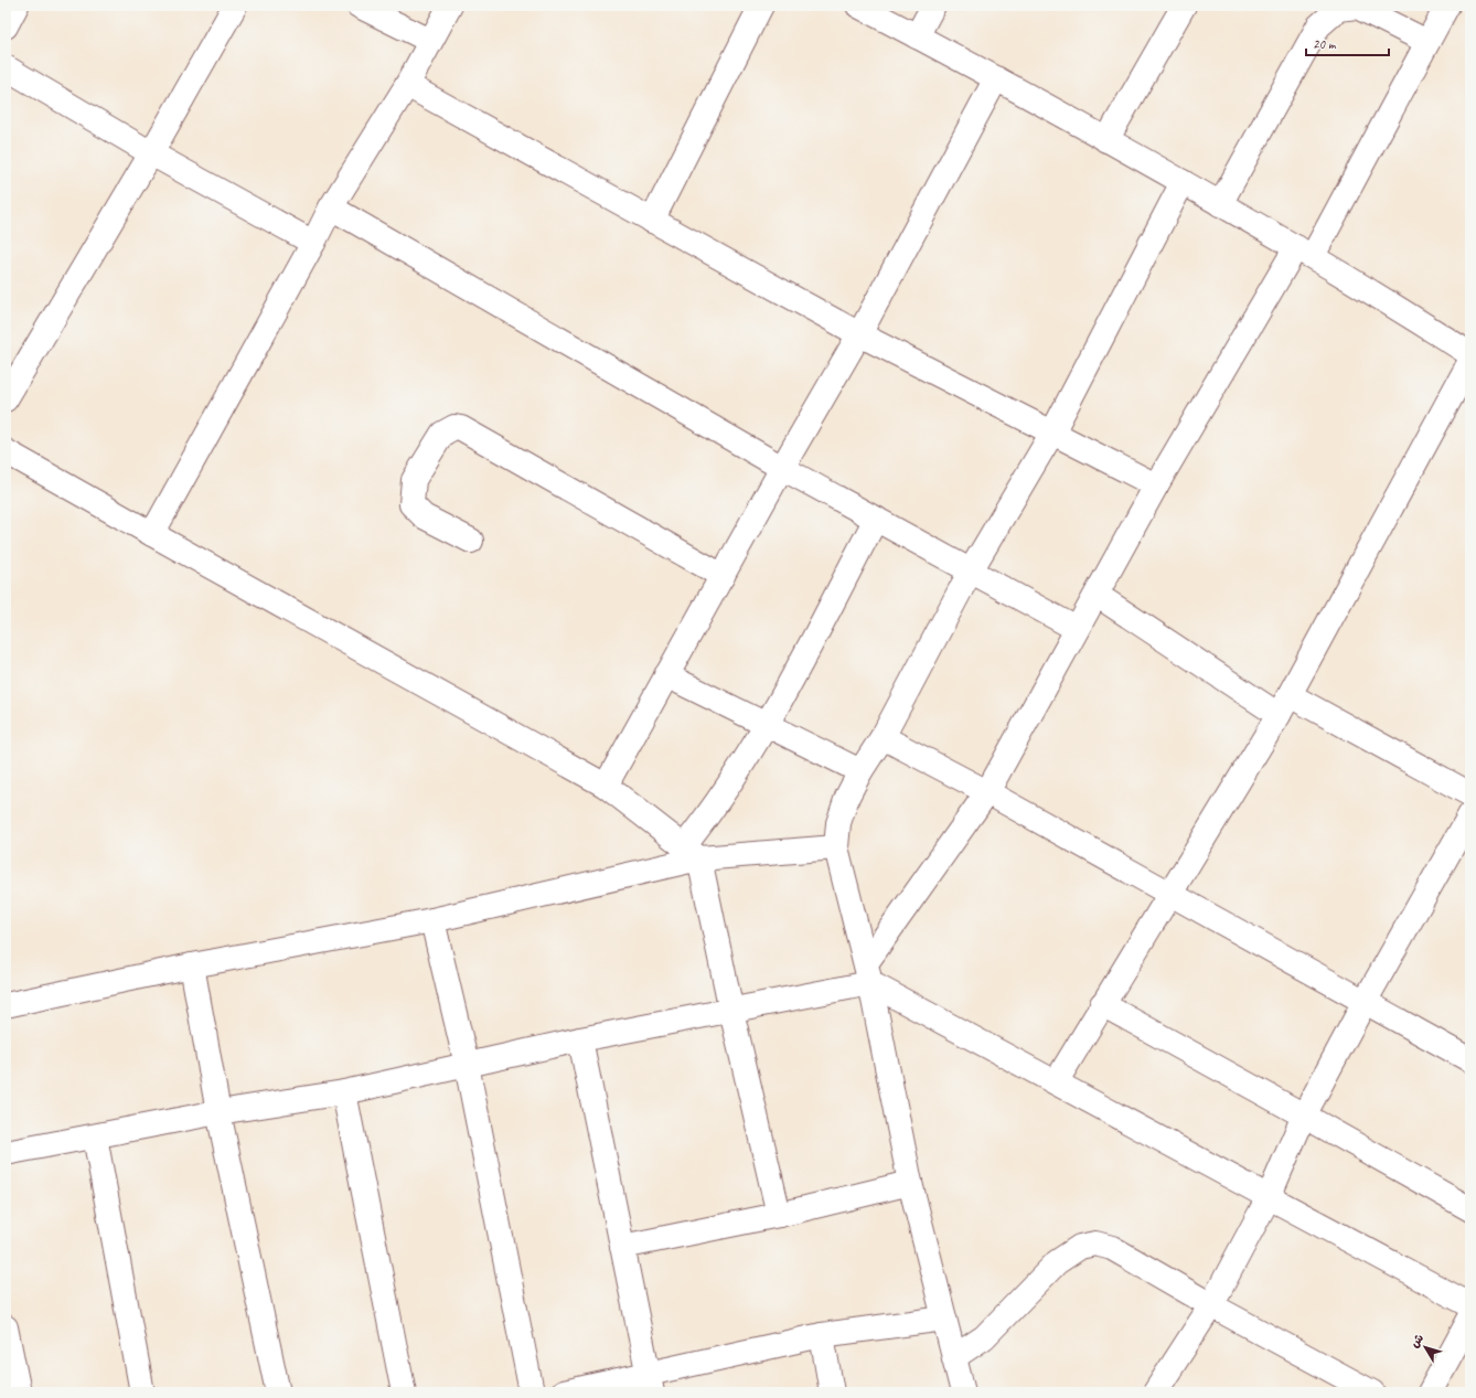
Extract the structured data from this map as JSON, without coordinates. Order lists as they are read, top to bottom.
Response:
{
  "scale_bar": "20 m",
  "north": "top left"
}
